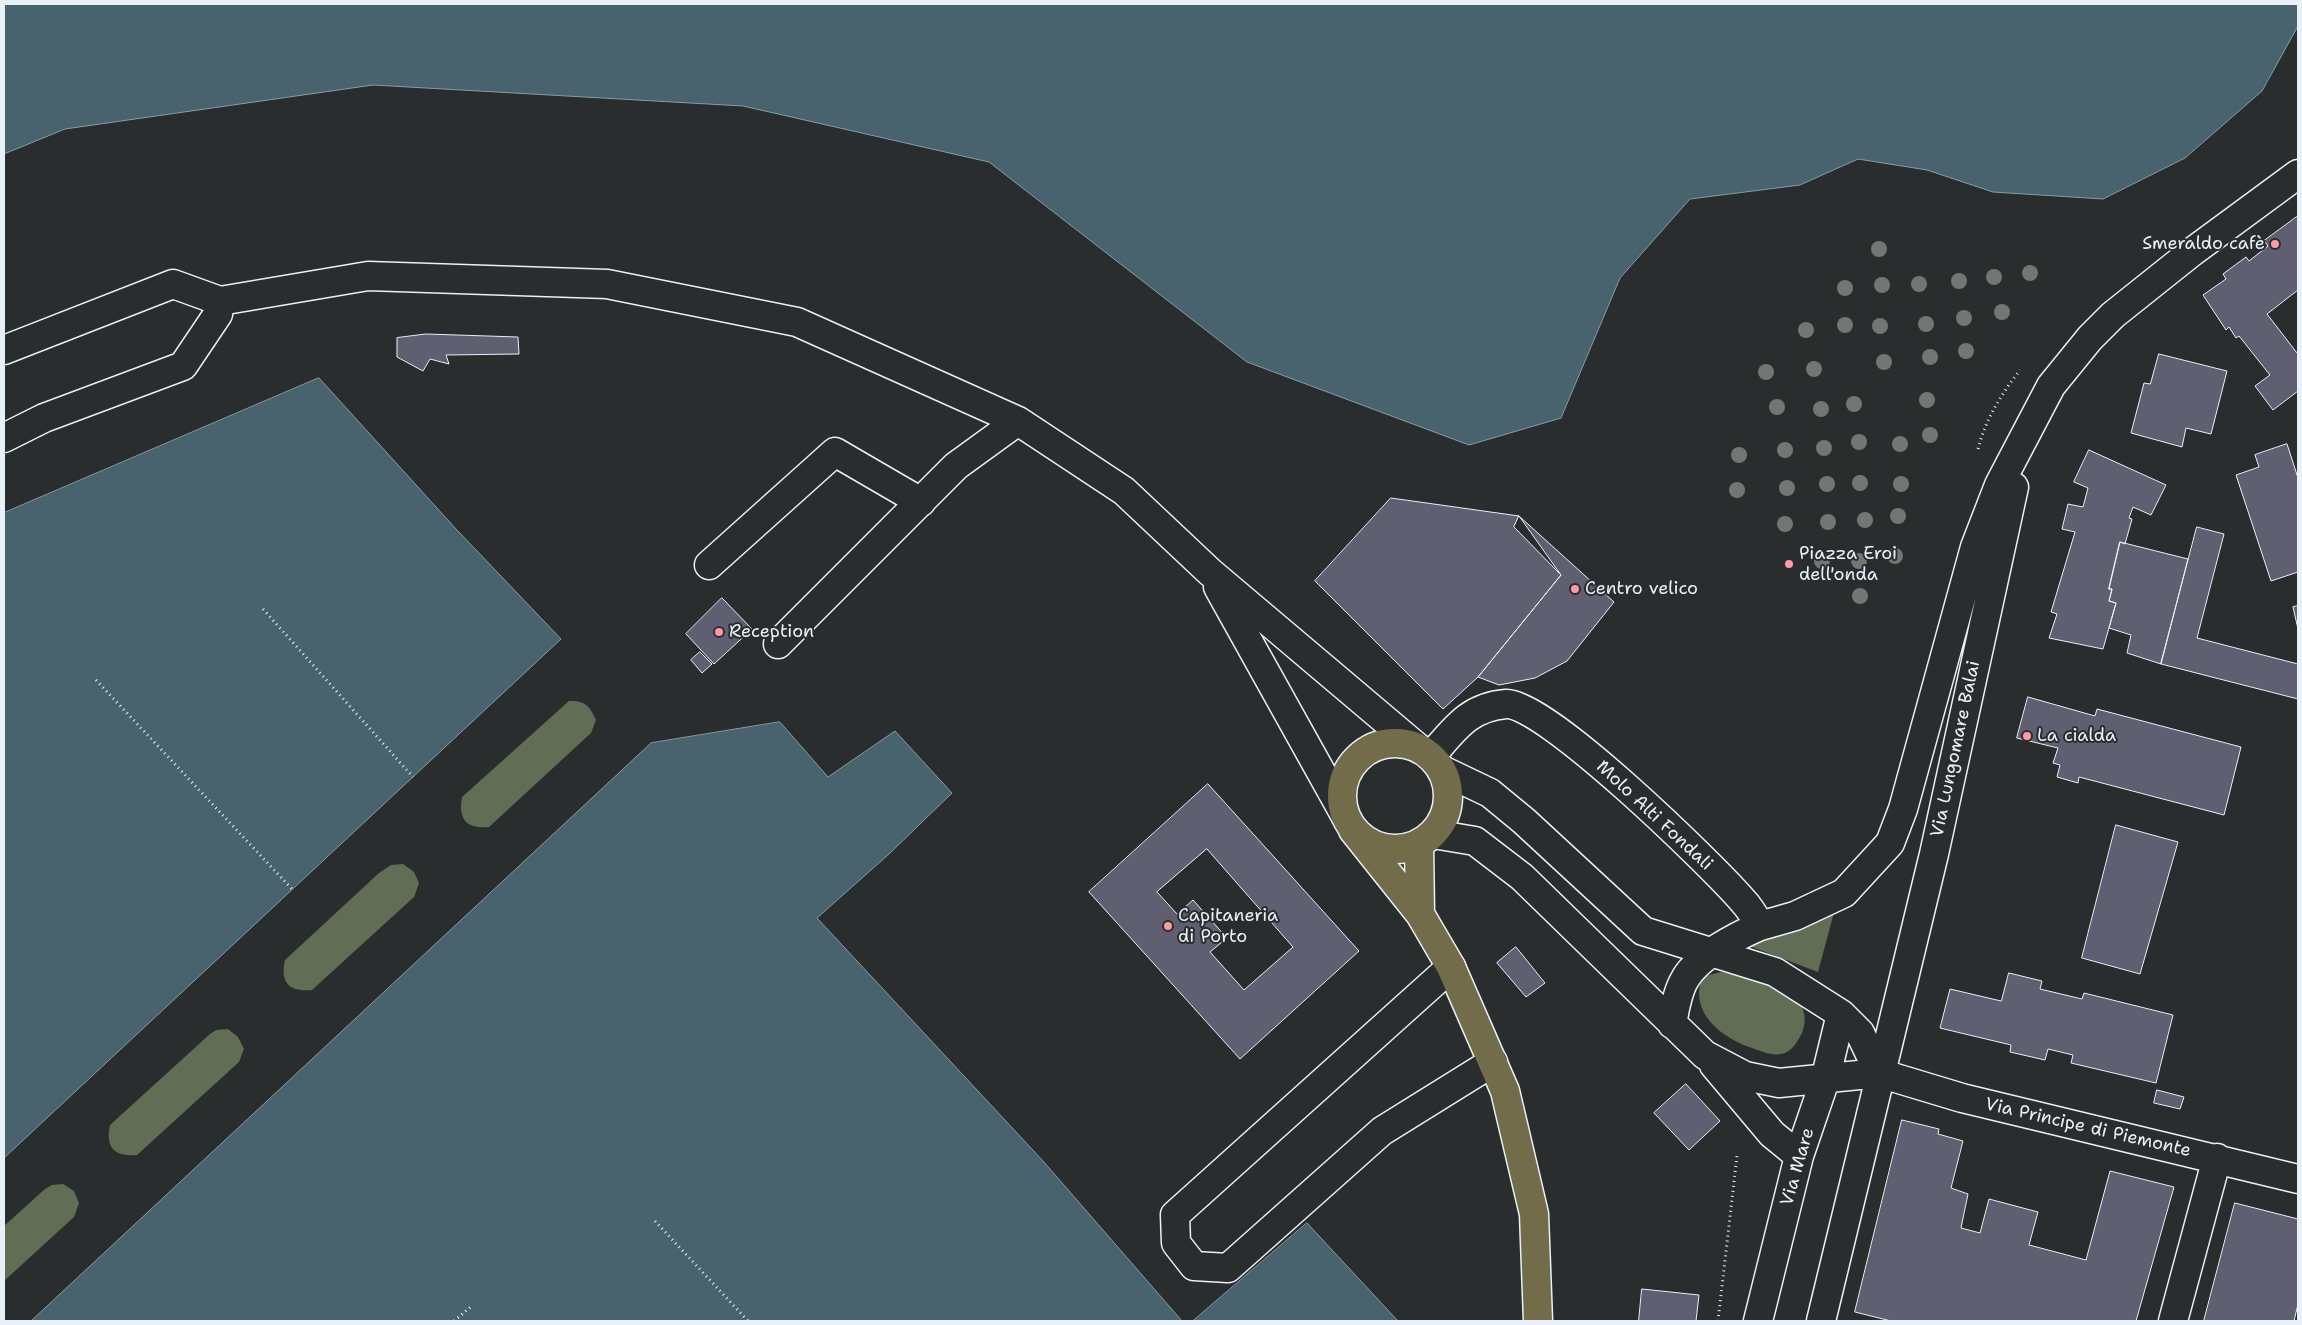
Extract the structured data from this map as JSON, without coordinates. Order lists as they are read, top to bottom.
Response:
{
  "streets": {
    "street": [
      "Via Lungomare Balai",
      "Molo Alti Fondali",
      "Via Principe di Piemonte",
      "Via Mare"
    ]
  },
  "crossings": [
    ["Via Lungomare Balai", "Molo Alti Fondali"],
    ["Via Lungomare Balai", "Via Principe di Piemonte"]
  ],
  "places": [
    "Smeraldo cafè",
    "Piazza Eroi dell'onda",
    "Centro velico",
    "Reception",
    "La cialda",
    "Capitaneria di Porto"
  ]
}
